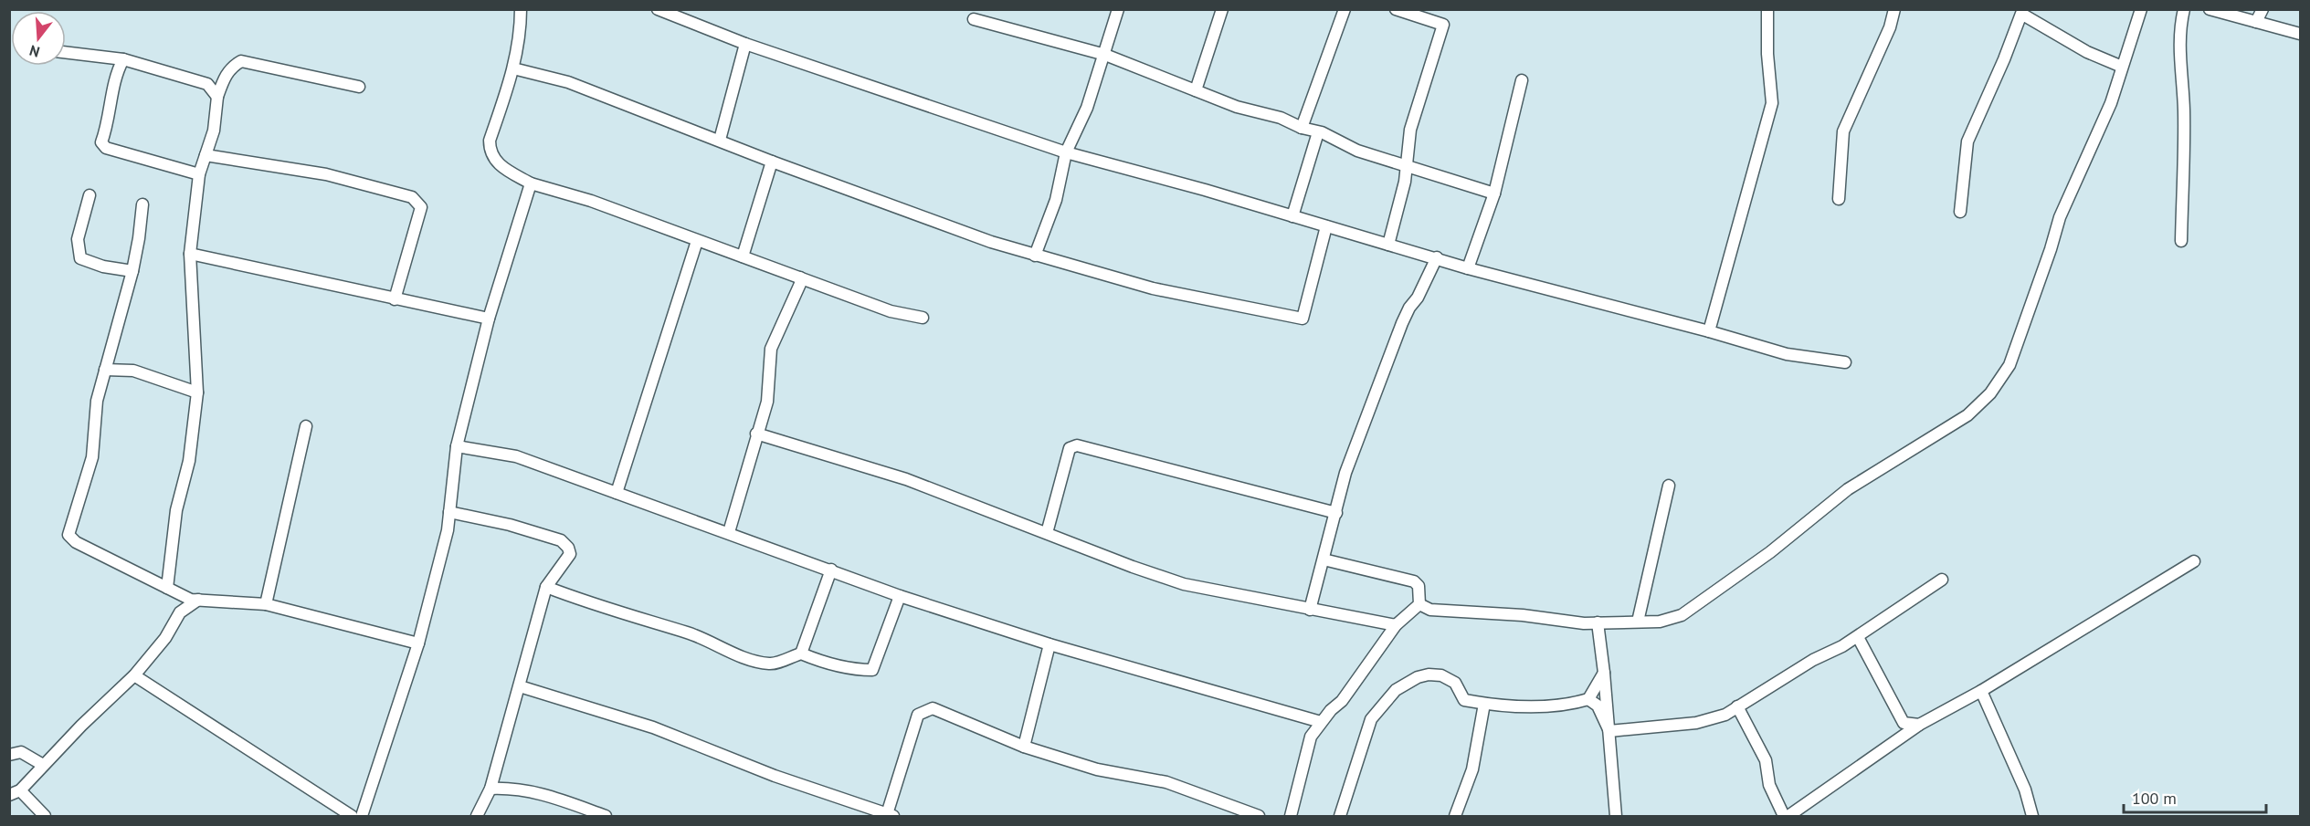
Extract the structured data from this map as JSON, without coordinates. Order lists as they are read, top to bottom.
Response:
{
  "scale_bar": "100 m",
  "north": "bottom"
}
